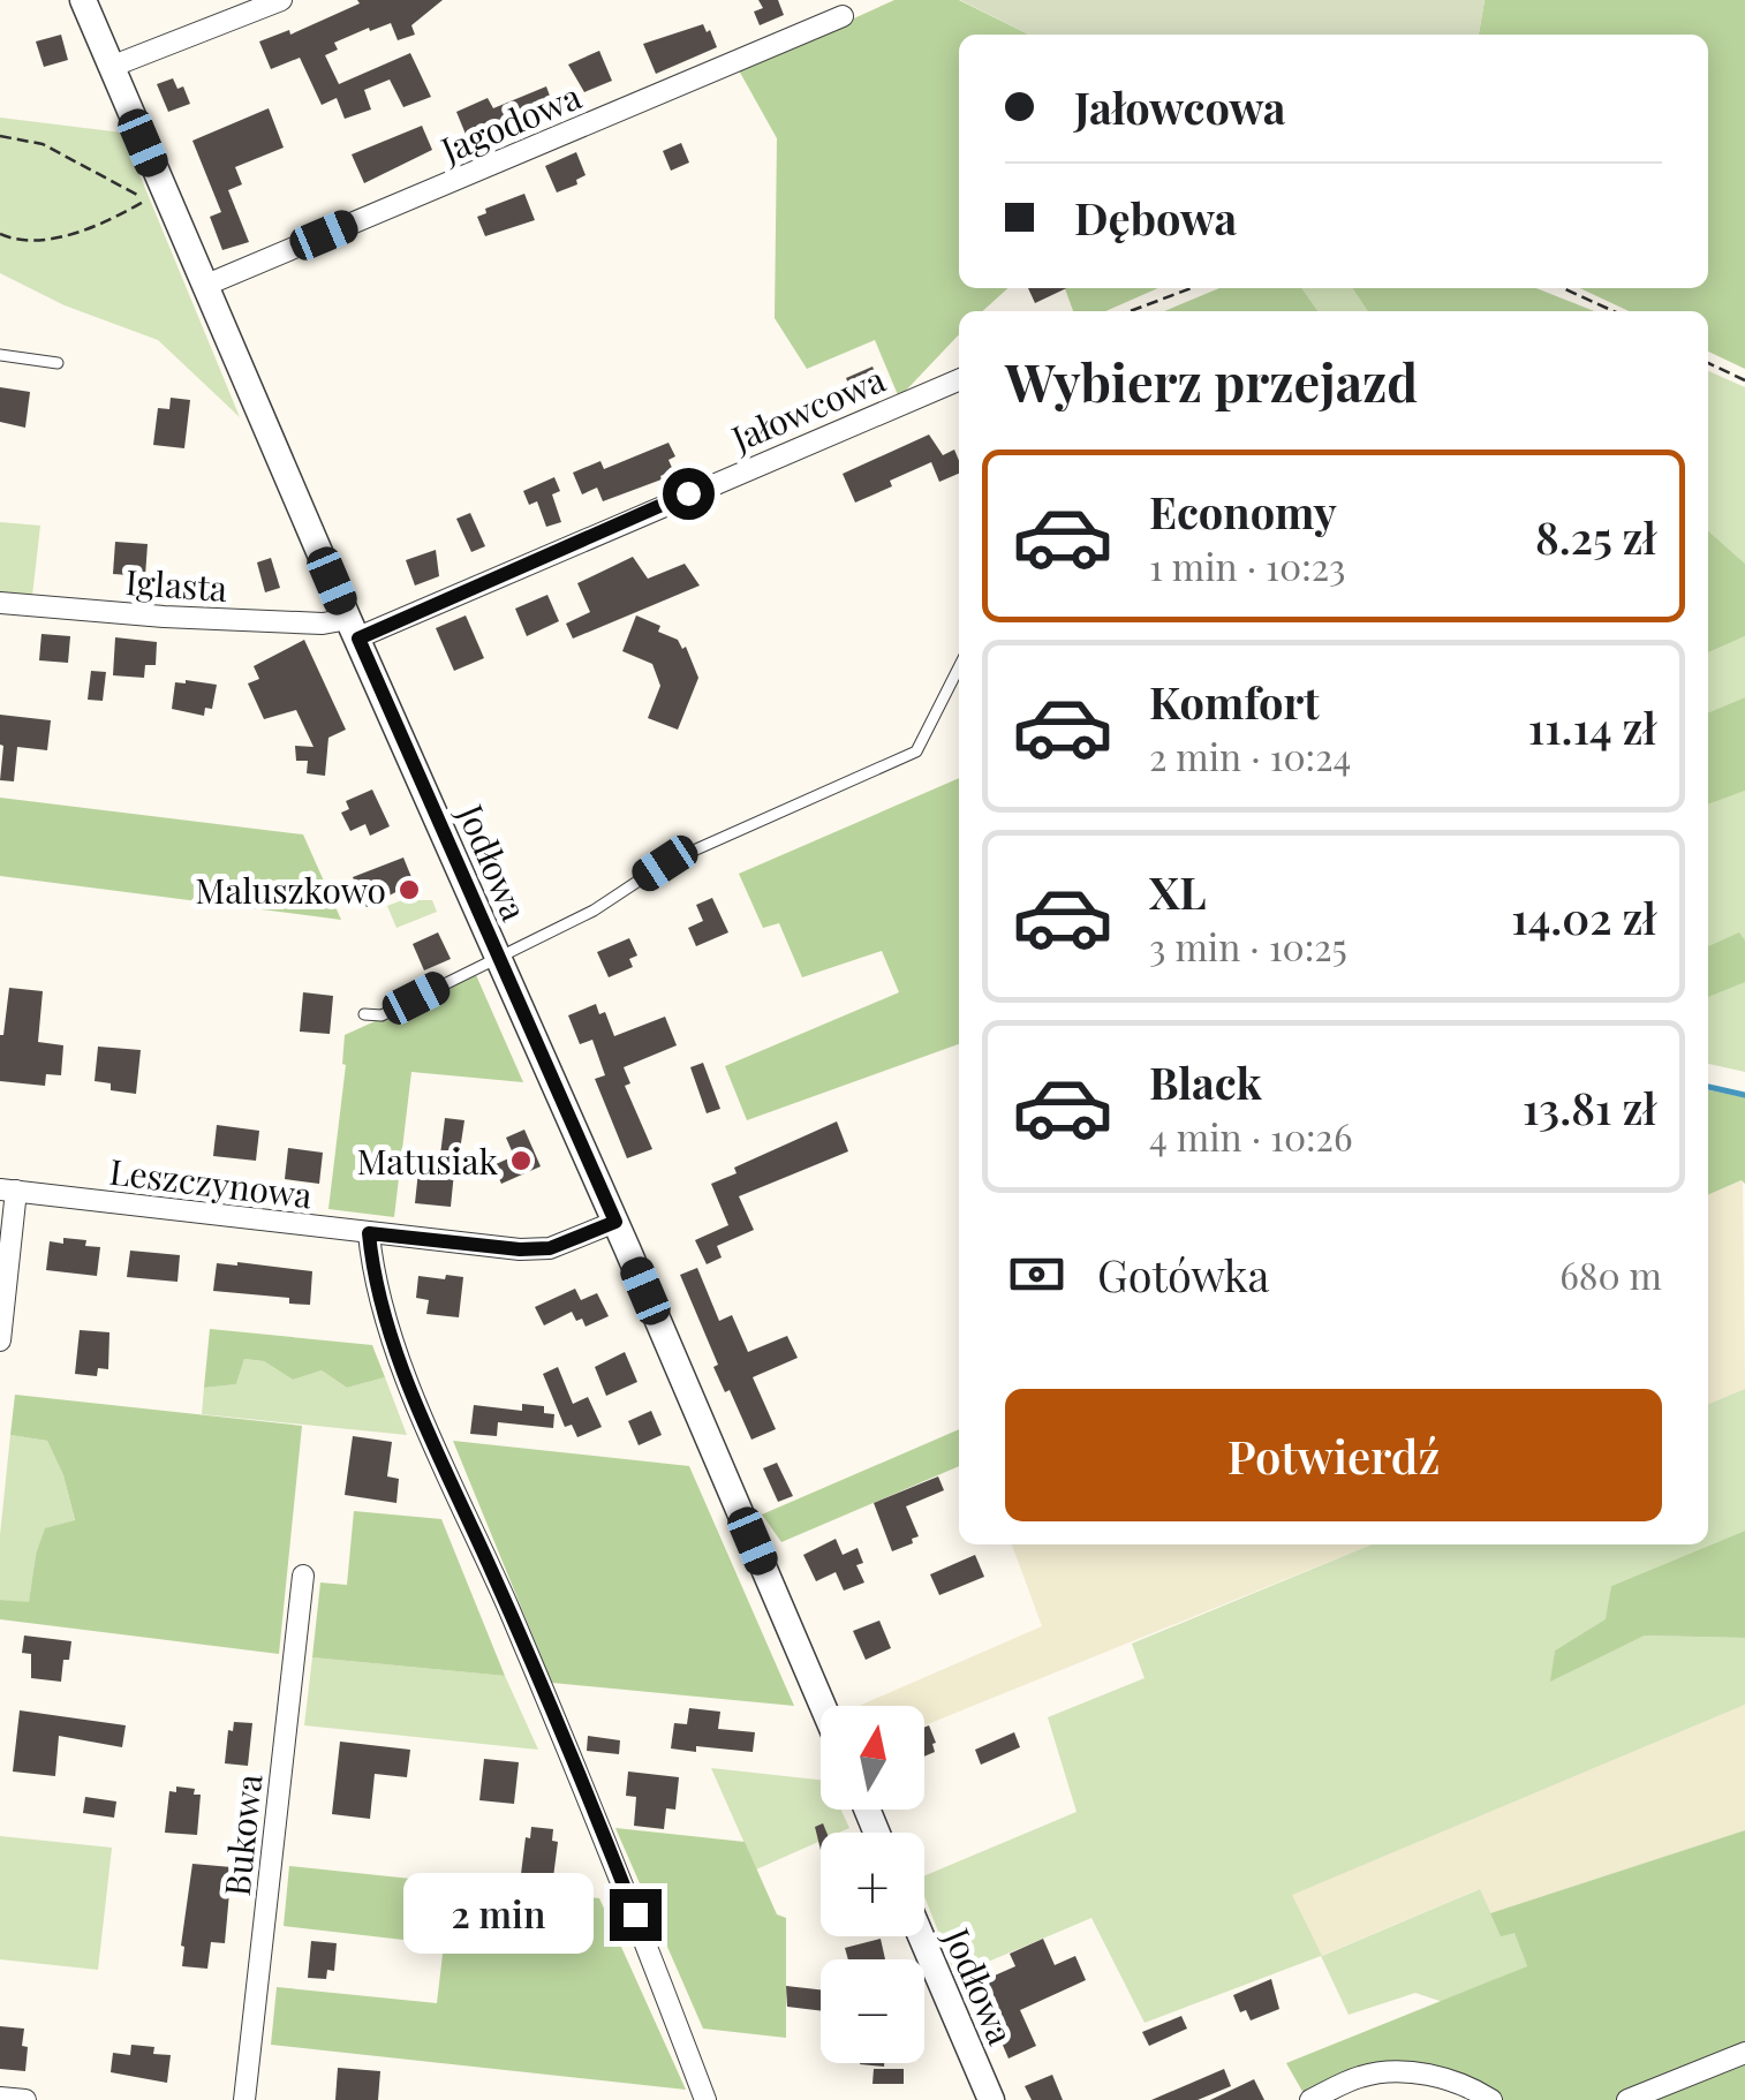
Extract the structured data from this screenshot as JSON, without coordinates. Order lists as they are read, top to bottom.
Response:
{
  "streets": {
    "street": [
      "Jagodowa",
      "Jałowcowa",
      "Iglasta",
      "Jodłowa",
      "Leszczynowa",
      "Bukowa"
    ]
  },
  "crossings": [
    ["Jagodowa", "Jodłowa"],
    ["Jałowcowa", "Iglasta"],
    ["Jałowcowa", "Jodłowa"],
    ["Iglasta", "Jodłowa"],
    ["Jodłowa", "Leszczynowa"]
  ],
  "places": ["Maluszkowo", "Matusiak"],
  "north": "top",
  "page": {
    "banner": ["Jałowcowa", "Dębowa"],
    "heading": "Wybierz przejazd",
    "list": [
      {
        "name": "Economy",
        "note": "1 min · 10:23",
        "value": "8.25 zł"
      },
      {
        "name": "Komfort",
        "note": "2 min · 10:24",
        "value": "11.14 zł"
      },
      {
        "name": "XL",
        "note": "3 min · 10:25",
        "value": "14.02 zł"
      },
      {
        "name": "Black",
        "note": "4 min · 10:26",
        "value": "13.81 zł"
      }
    ],
    "pay": ["Gotówka", "680 m"],
    "buttons": "Potwierdź",
    "map_buttons": ["+", "−"],
    "bubble": "2 min"
  }
}
